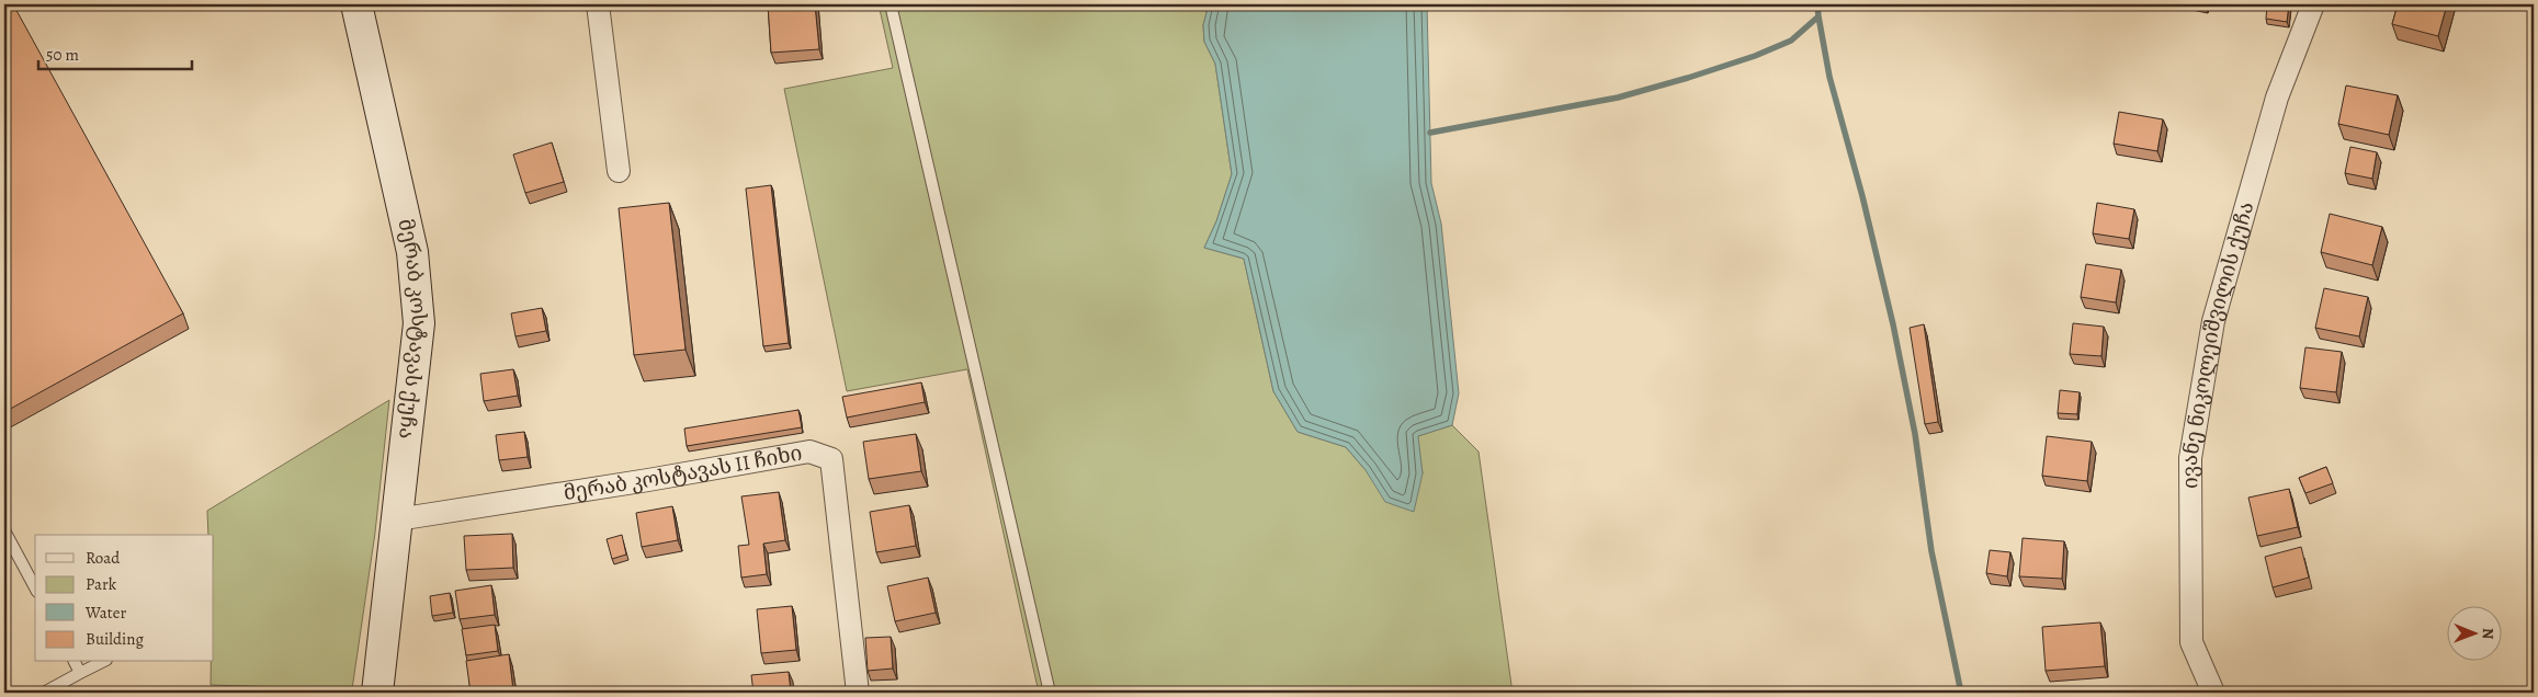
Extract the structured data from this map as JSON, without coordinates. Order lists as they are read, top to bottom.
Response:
{
  "streets": {
    "main road": ["მერაბ კოსტავას ქუჩა"],
    "street": ["ივანე ნიკოლეიშვილის ქუჩა", "მერაბ კოსტავას II ჩიხი"]
  },
  "crossings": [
    ["მერაბ კოსტავას ქუჩა", "მერაბ კოსტავას II ჩიხი"]
  ],
  "legend": [
    "Road",
    "Park",
    "Water",
    "Building"
  ],
  "scale_bar": "50 m",
  "north": "right"
}
